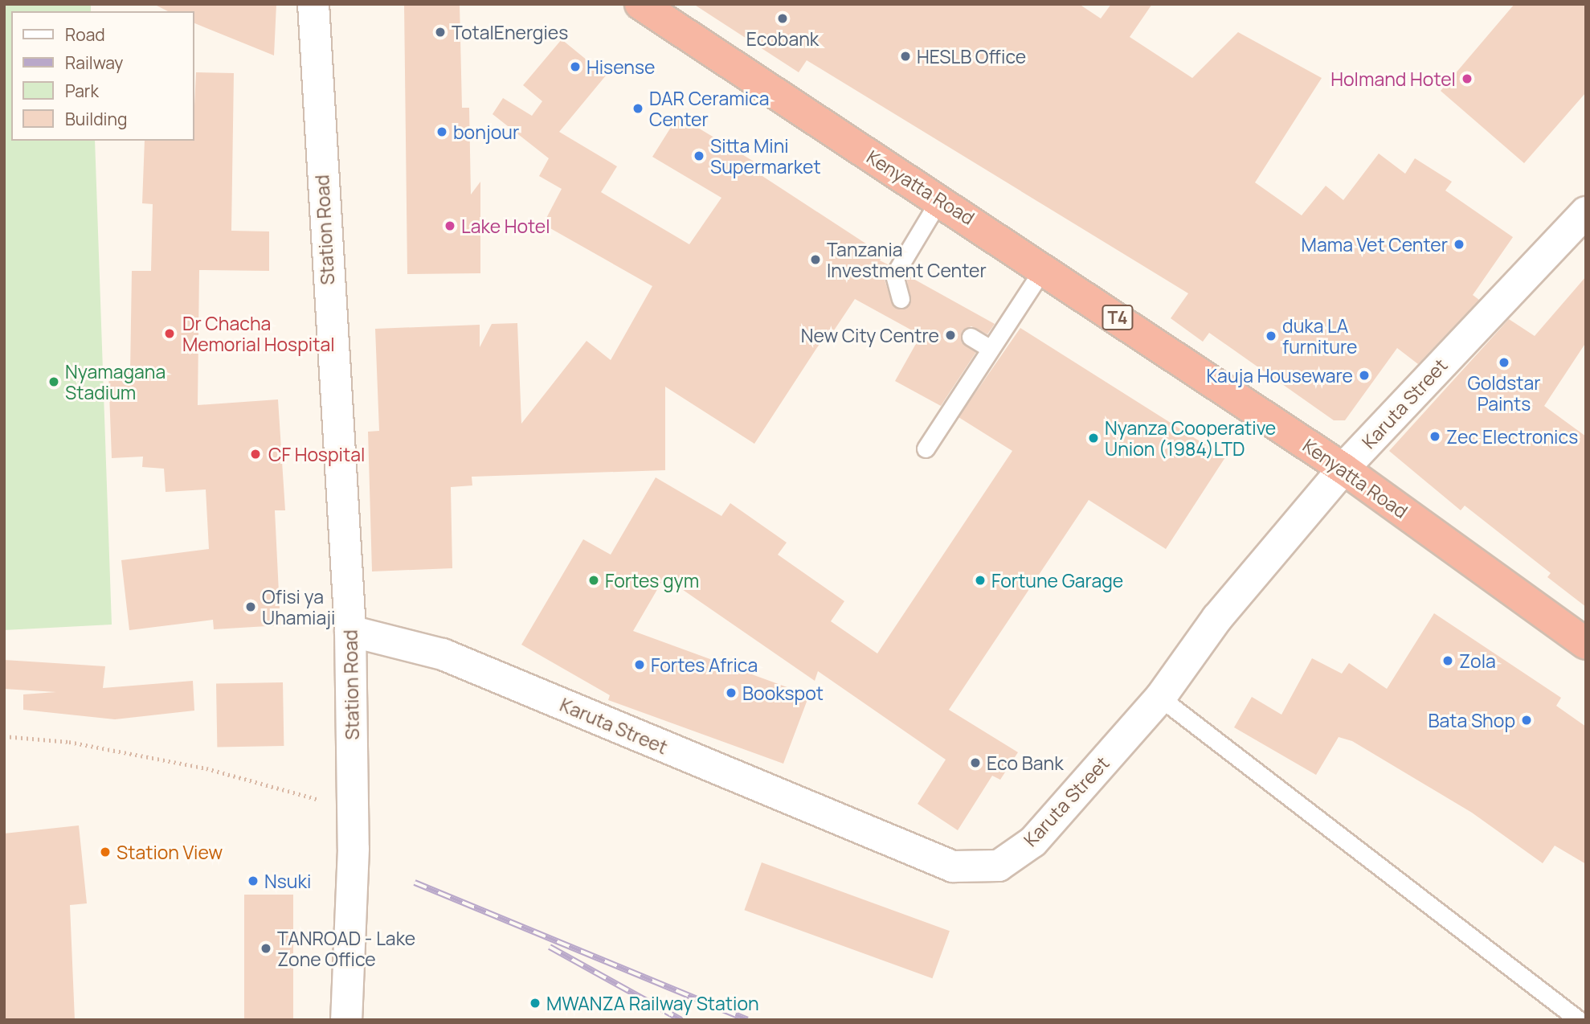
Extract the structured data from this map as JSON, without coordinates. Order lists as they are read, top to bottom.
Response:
{
  "streets": {
    "highway": ["Kenyatta Road", "T4"],
    "street": ["Station Road", "Karuta Street"]
  },
  "crossings": [
    ["Kenyatta Road", "Karuta Street"],
    ["Station Road", "Karuta Street"]
  ],
  "places": [
    "Ecobank",
    "TotalEnergies",
    "HESLB Office",
    "Hisense",
    "Holmand Hotel",
    "DAR Ceramica Center",
    "bonjour",
    "Sitta Mini Supermarket",
    "Lake Hotel",
    "Mama Vet Center",
    "Tanzania Investment Center",
    "Dr Chacha Memorial Hospital",
    "New City Centre",
    "duka LA furniture",
    "Goldstar Paints",
    "Kauja Houseware",
    "Nyamagana Stadium",
    "Zec Electronics",
    "Nyanza Cooperative Union (1984)LTD",
    "CF Hospital",
    "Fortes gym",
    "Fortune Garage",
    "Ofisi ya Uhamiaji",
    "Zola",
    "Fortes Africa",
    "Bookspot",
    "Bata Shop",
    "Eco Bank",
    "Station View",
    "Nsuki",
    "TANROAD - Lake Zone Office",
    "MWANZA Railway Station"
  ],
  "legend": [
    "Road",
    "Railway",
    "Park",
    "Building"
  ]
}
